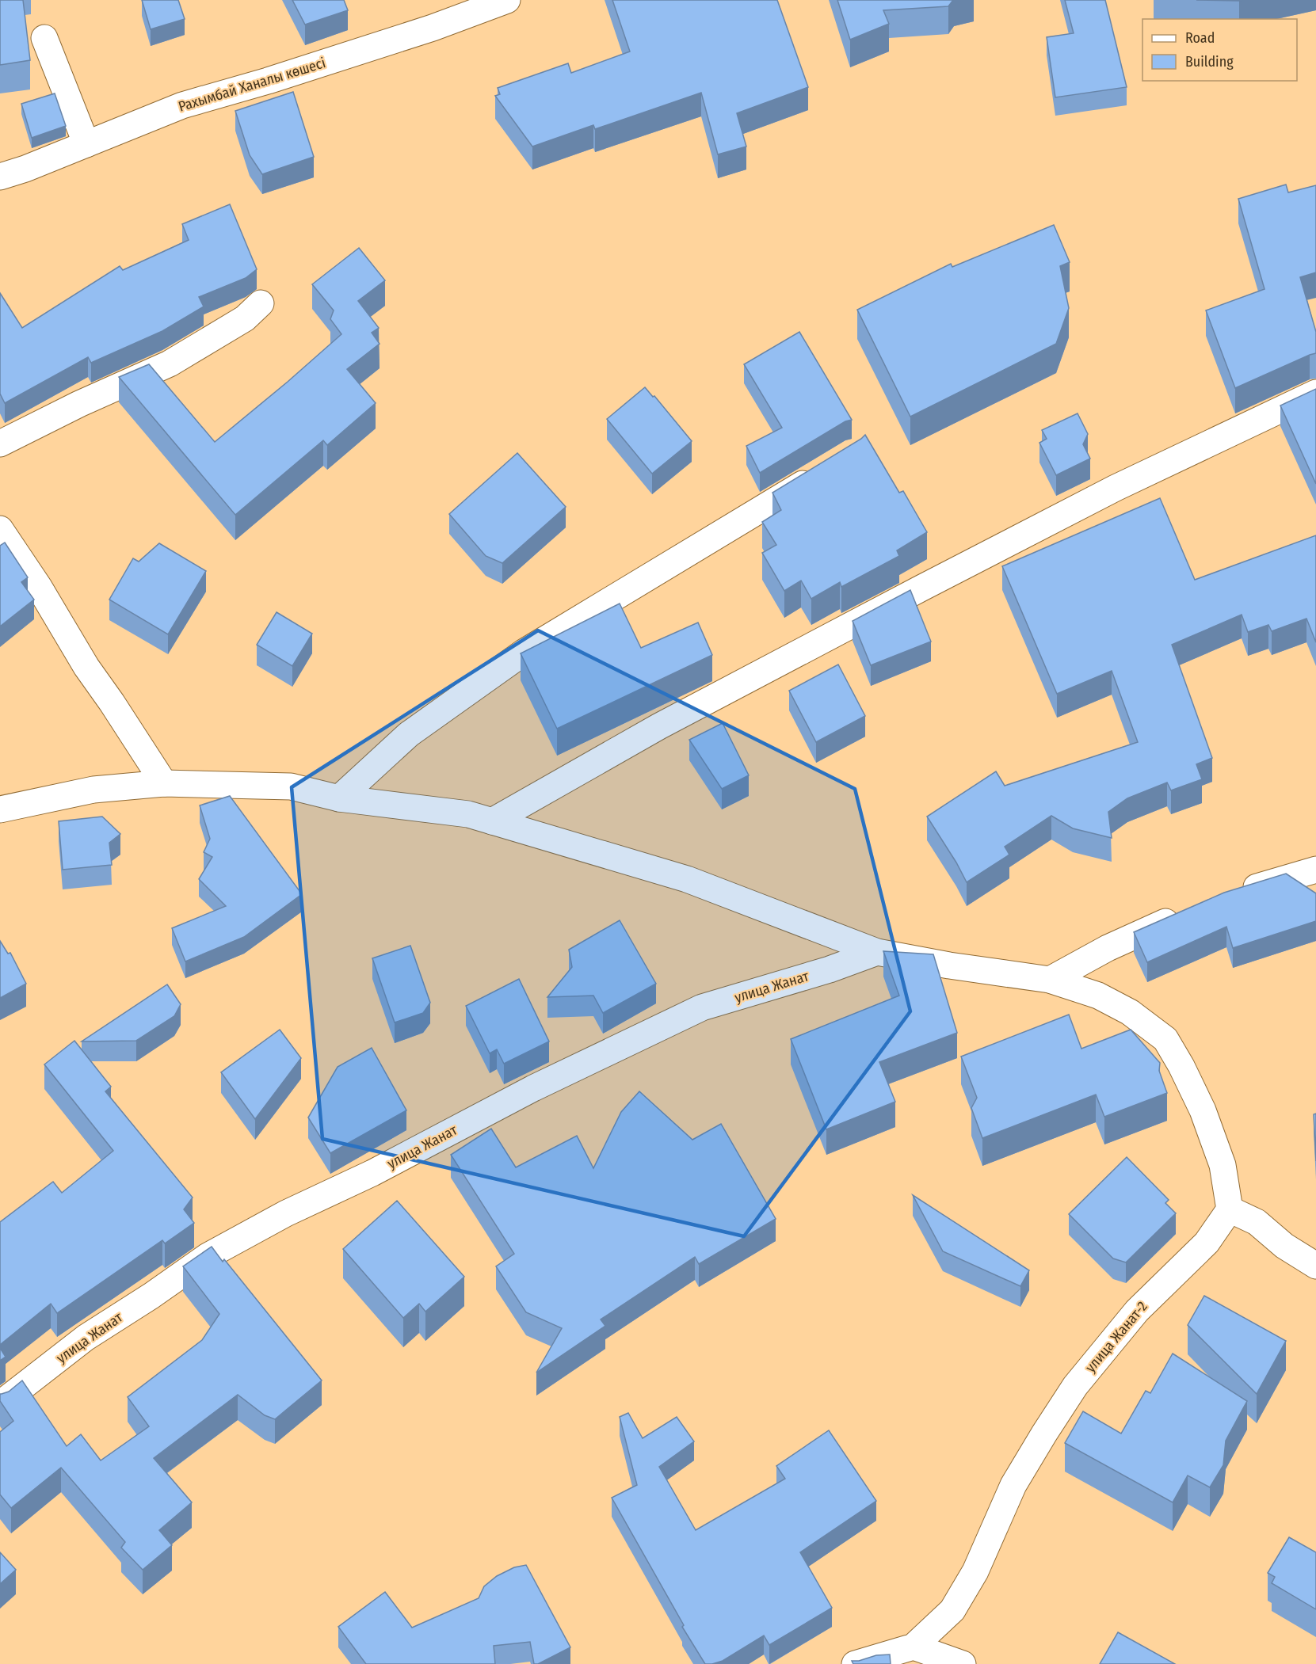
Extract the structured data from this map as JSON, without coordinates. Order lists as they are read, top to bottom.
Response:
{
  "streets": {
    "street": ["Рахымбай Ханалы көшесі", "улица Жанат", "улица Жанат-2"]
  },
  "legend": ["Road", "Building"]
}
